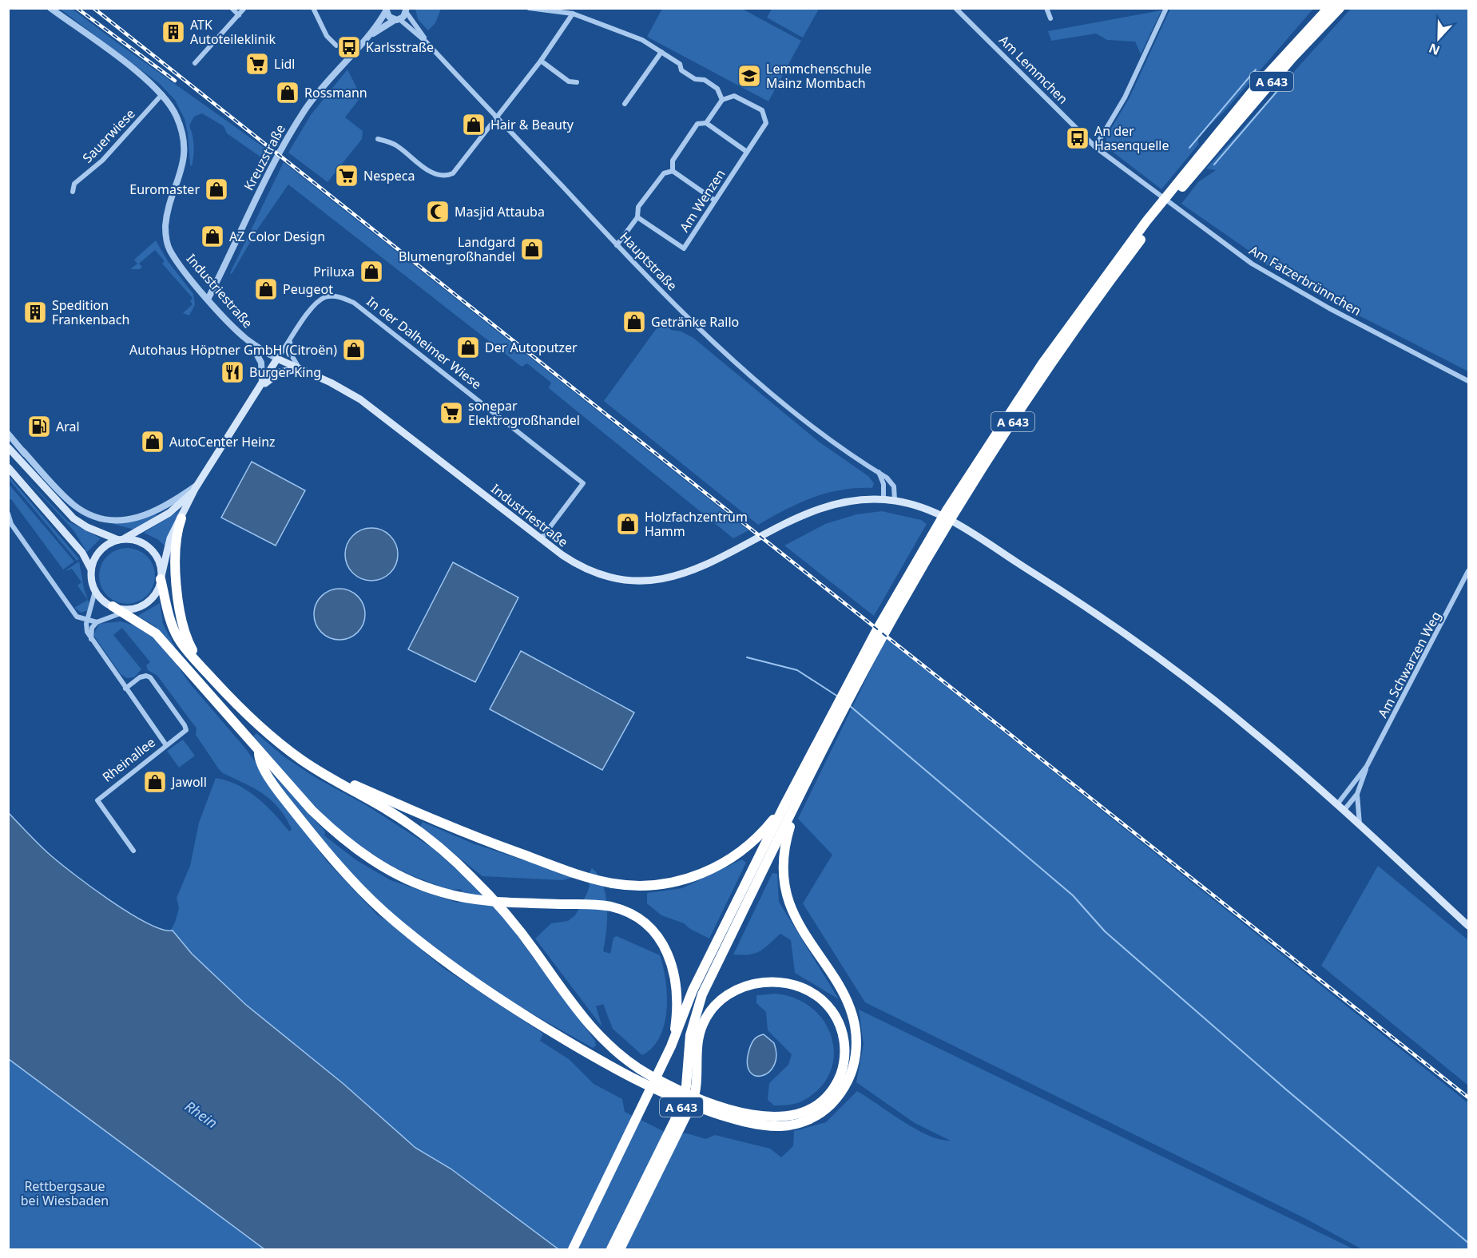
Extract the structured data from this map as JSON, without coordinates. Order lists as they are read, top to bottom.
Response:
{
  "streets": {
    "highway": ["A 643"],
    "main road": ["Industriestraße", "In der Dalheimer Wiese"],
    "street": [
      "Am Lemmchen",
      "Sauerwiese",
      "Kreuzstraße",
      "Am Wenzen",
      "Hauptstraße",
      "Am Fatzerbrünnchen",
      "Am Schwarzen Weg",
      "Rheinallee"
    ]
  },
  "crossings": [
    ["Am Lemmchen", "Am Fatzerbrünnchen"],
    ["Sauerwiese", "Industriestraße"],
    ["Kreuzstraße", "Hauptstraße"],
    ["Kreuzstraße", "Industriestraße"],
    ["Hauptstraße", "Industriestraße"],
    ["Industriestraße", "In der Dalheimer Wiese"],
    ["Industriestraße", "Am Schwarzen Weg"],
    ["In der Dalheimer Wiese", "Rheinallee"]
  ],
  "water": ["Rhein"],
  "parks": ["Rettbergsaue bei Wiesbaden"],
  "places": {
    "building": ["ATK Autoteileklinik", "Spedition Frankenbach"],
    "bus stop": ["Karlsstraße", "An der Hasenquelle"],
    "supermarket": ["Lidl", "Nespeca", "sonepar Elektrogroßhandel"],
    "school or university": ["Lemmchenschule Mainz Mombach"],
    "shop": [
      "Rossmann",
      "Hair & Beauty",
      "Euromaster",
      "AZ Color Design",
      "Landgard Blumengroßhandel",
      "Priluxa",
      "Peugeot",
      "Getränke Rallo",
      "Der Autoputzer",
      "Autohaus Höptner GmbH (Citroën)",
      "AutoCenter Heinz",
      "Holzfachzentrum Hamm",
      "Jawoll"
    ],
    "mosque": ["Masjid Attauba"],
    "restaurant": ["Burger King"],
    "fuel station": ["Aral"]
  },
  "north": "bottom"
}
